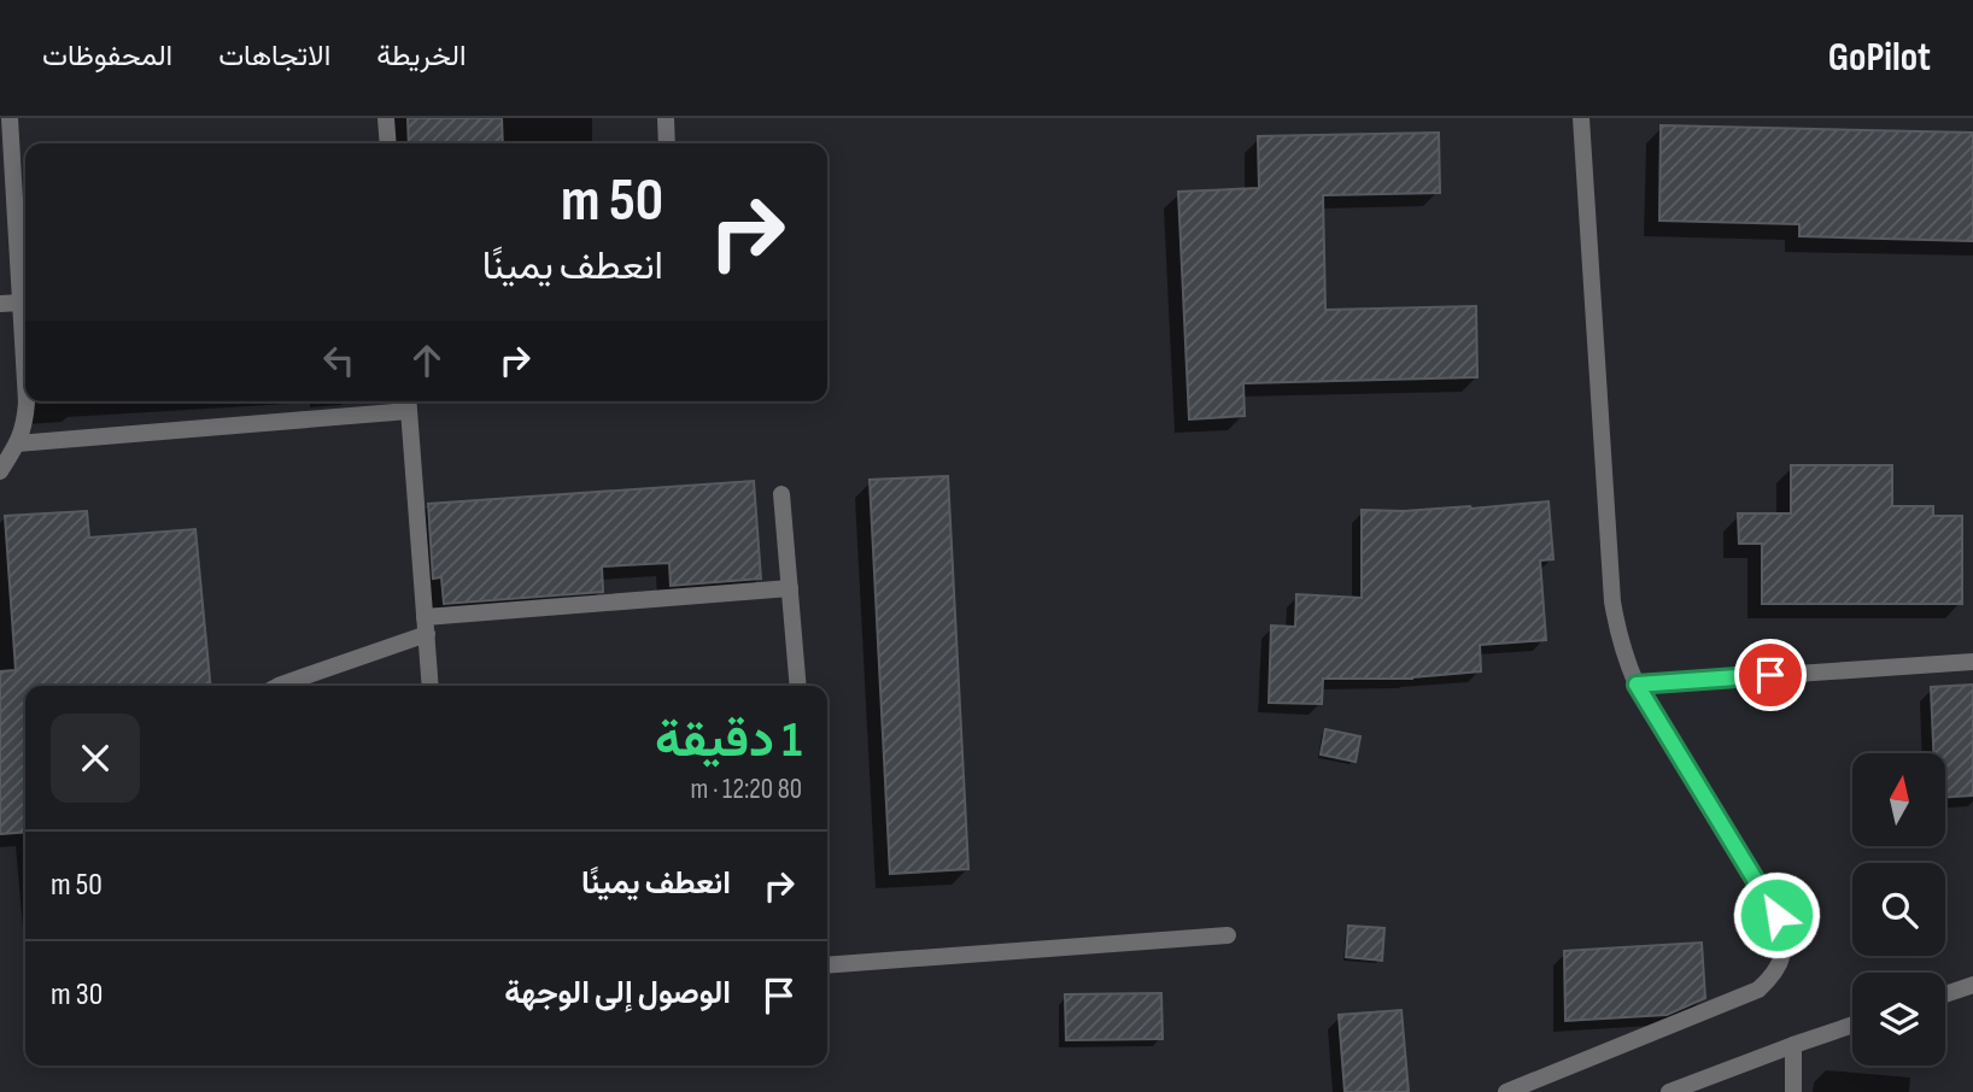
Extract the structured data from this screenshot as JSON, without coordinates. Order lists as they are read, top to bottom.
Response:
{
  "north": "top",
  "page": {
    "header": "GoPilot",
    "nav": ["الخريطة", "الاتجاهات", "المحفوظات"],
    "turn": ["50 m", "انعطف يمينًا"],
    "heading": ["1 دقيقة", "80 m · 12:20"],
    "list": [
      {
        "name": "انعطف يمينًا",
        "value": "50 m"
      },
      {
        "name": "الوصول إلى الوجهة",
        "value": "30 m"
      }
    ]
  }
}
